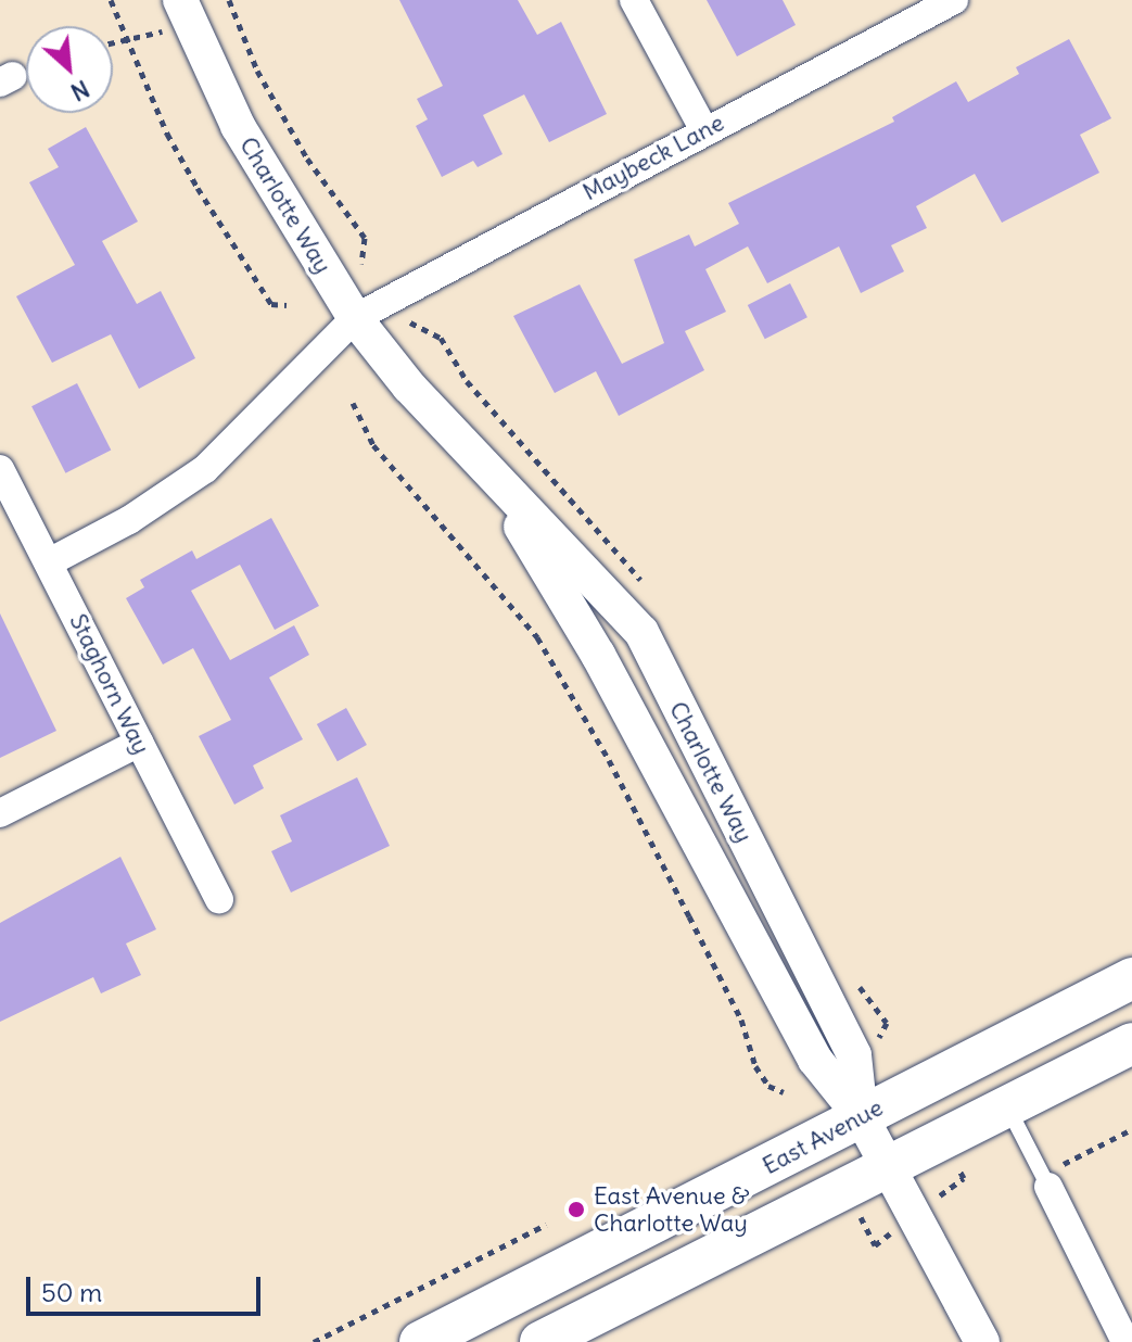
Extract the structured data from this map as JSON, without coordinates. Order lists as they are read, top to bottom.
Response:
{
  "streets": {
    "main road": ["East Avenue"],
    "street": ["Maybeck Lane", "Charlotte Way", "Staghorn Way"]
  },
  "crossings": [
    ["Maybeck Lane", "Charlotte Way"],
    ["Maybeck Lane", "Staghorn Way"],
    ["Charlotte Way", "East Avenue"]
  ],
  "places": ["East Avenue & Charlotte Way"],
  "scale_bar": "50 m",
  "north": "bottom right"
}
